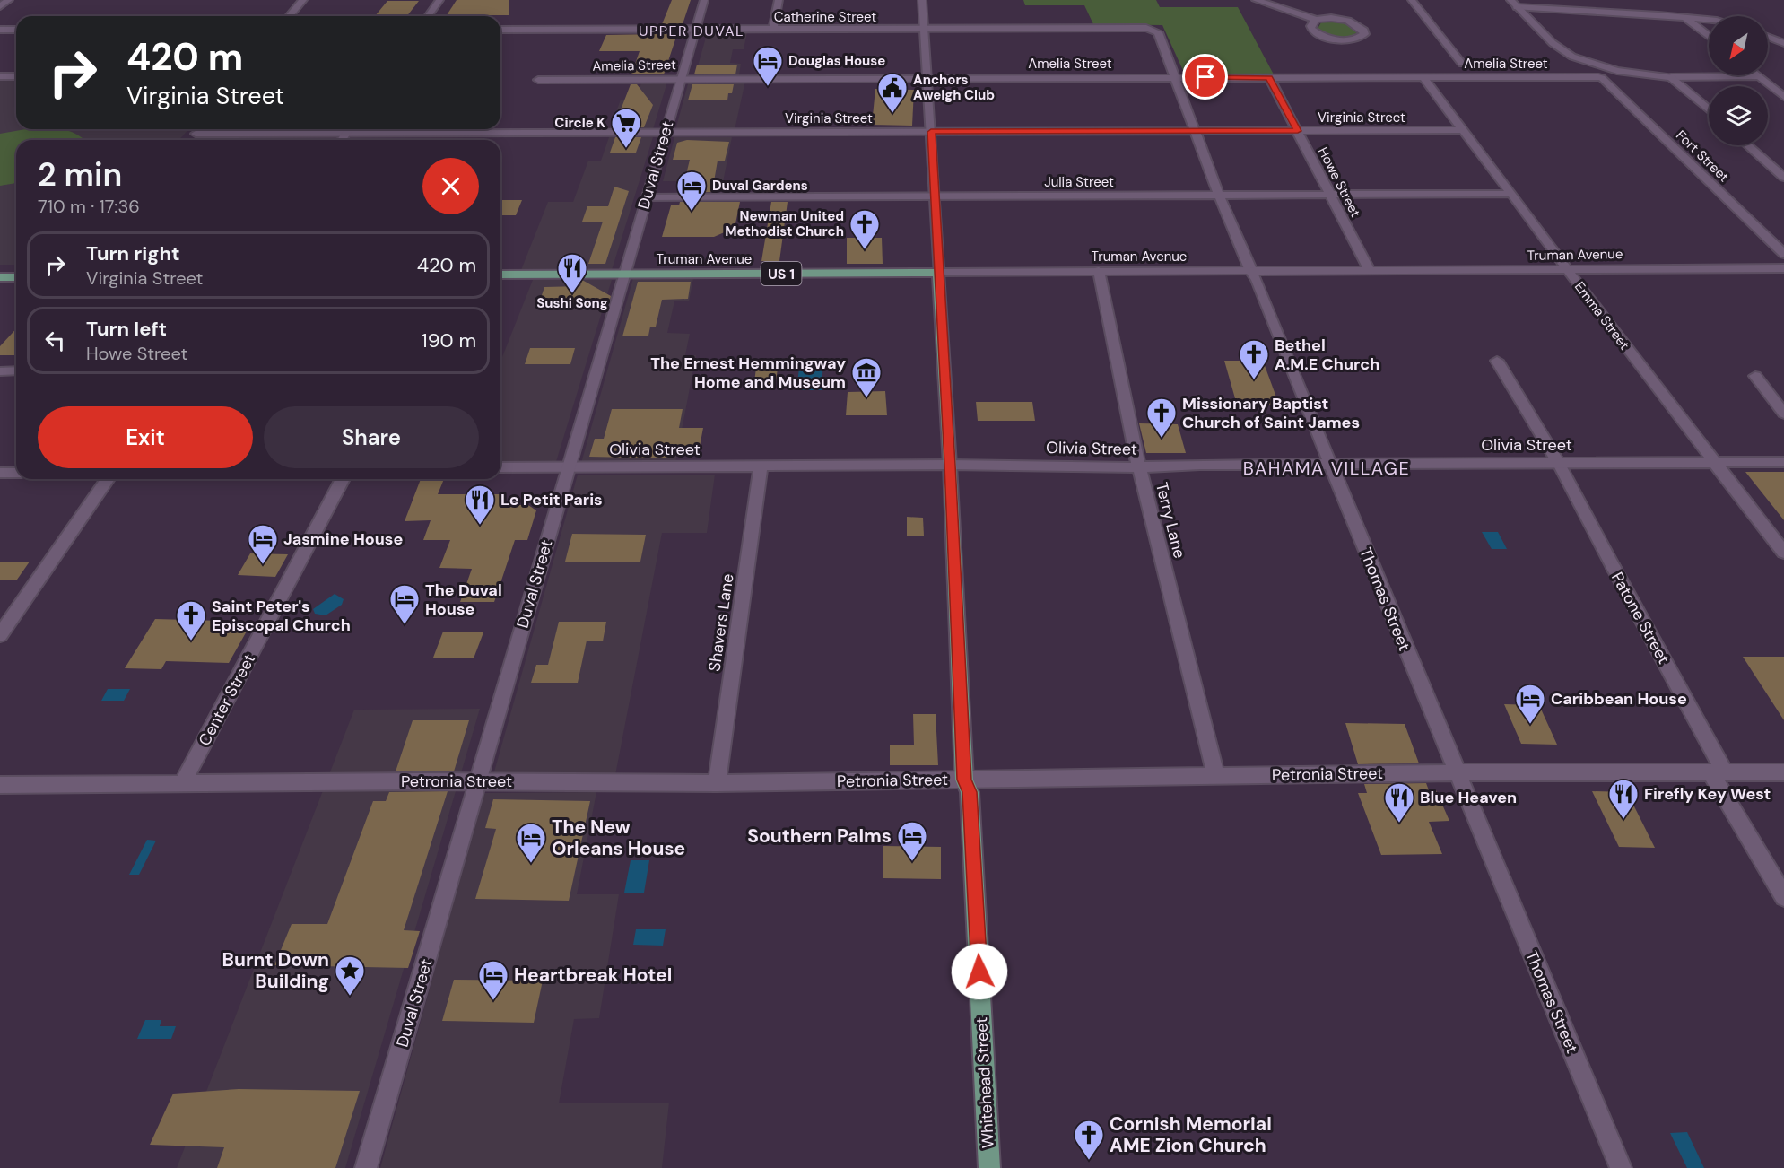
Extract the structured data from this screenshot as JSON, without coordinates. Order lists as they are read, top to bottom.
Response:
{
  "streets": {
    "main road": ["Truman Avenue", "US 1", "Whitehead Street"],
    "street": [
      "Catherine Street",
      "Amelia Street",
      "Virginia Street",
      "Fort Street",
      "Duval Street",
      "Julia Street",
      "Howe Street",
      "Emma Street",
      "Olivia Street",
      "Terry Lane",
      "Thomas Street",
      "Patone Street",
      "Shavers Lane",
      "Center Street",
      "Petronia Street"
    ]
  },
  "crossings": [
    ["Catherine Street", "Duval Street"],
    ["Catherine Street", "Thomas Street"],
    ["Catherine Street", "Whitehead Street"],
    ["Amelia Street", "Fort Street"],
    ["Amelia Street", "Duval Street"],
    ["Amelia Street", "Howe Street"],
    ["Amelia Street", "Emma Street"],
    ["Amelia Street", "Thomas Street"],
    ["Amelia Street", "Whitehead Street"],
    ["Virginia Street", "Duval Street"],
    ["Virginia Street", "Howe Street"],
    ["Virginia Street", "Emma Street"],
    ["Virginia Street", "Thomas Street"],
    ["Virginia Street", "Whitehead Street"],
    ["Duval Street", "Julia Street"],
    ["Duval Street", "Truman Avenue"],
    ["Duval Street", "Olivia Street"],
    ["Duval Street", "Petronia Street"],
    ["Julia Street", "Howe Street"],
    ["Julia Street", "Emma Street"],
    ["Julia Street", "Thomas Street"],
    ["Julia Street", "Whitehead Street"],
    ["Howe Street", "Truman Avenue"],
    ["Truman Avenue", "Emma Street"],
    ["Truman Avenue", "Terry Lane"],
    ["Truman Avenue", "Thomas Street"],
    ["Truman Avenue", "Whitehead Street"],
    ["Emma Street", "Olivia Street"],
    ["Olivia Street", "Terry Lane"],
    ["Olivia Street", "Thomas Street"],
    ["Olivia Street", "Patone Street"],
    ["Olivia Street", "Shavers Lane"],
    ["Olivia Street", "Whitehead Street"],
    ["Terry Lane", "Petronia Street"],
    ["Thomas Street", "Petronia Street"],
    ["Patone Street", "Petronia Street"],
    ["Shavers Lane", "Petronia Street"],
    ["Center Street", "Petronia Street"],
    ["Petronia Street", "Whitehead Street"]
  ],
  "districts": ["UPPER DUVAL", "BAHAMA VILLAGE"],
  "places": {
    "hotel": [
      "Douglas House",
      "Duval Gardens",
      "Jasmine House",
      "The Duval House",
      "Caribbean House",
      "Southern Palms",
      "The New Orleans House",
      "Heartbreak Hotel"
    ],
    "public building": ["Anchors Aweigh Club"],
    "supermarket": ["Circle K"],
    "church": [
      "Newman United Methodist Church",
      "Bethel A.M.E Church",
      "Missionary Baptist Church of Saint James",
      "Saint Peter's Episcopal Church",
      "Cornish Memorial AME Zion Church"
    ],
    "restaurant": [
      "Sushi Song",
      "Le Petit Paris",
      "Firefly Key West",
      "Blue Heaven"
    ],
    "museum": ["The Ernest Hemmingway Home and Museum"],
    "place": ["Burnt Down Building"]
  },
  "north": "bottom left",
  "page": {
    "turn": ["420 m", "Virginia Street"],
    "heading": ["2 min", "710 m · 17:36"],
    "list": [
      {
        "name": "Turn right",
        "note": "Virginia Street",
        "value": "420 m"
      },
      {
        "name": "Turn left",
        "note": "Howe Street",
        "value": "190 m"
      }
    ],
    "buttons": ["Exit", "Share"]
  }
}
